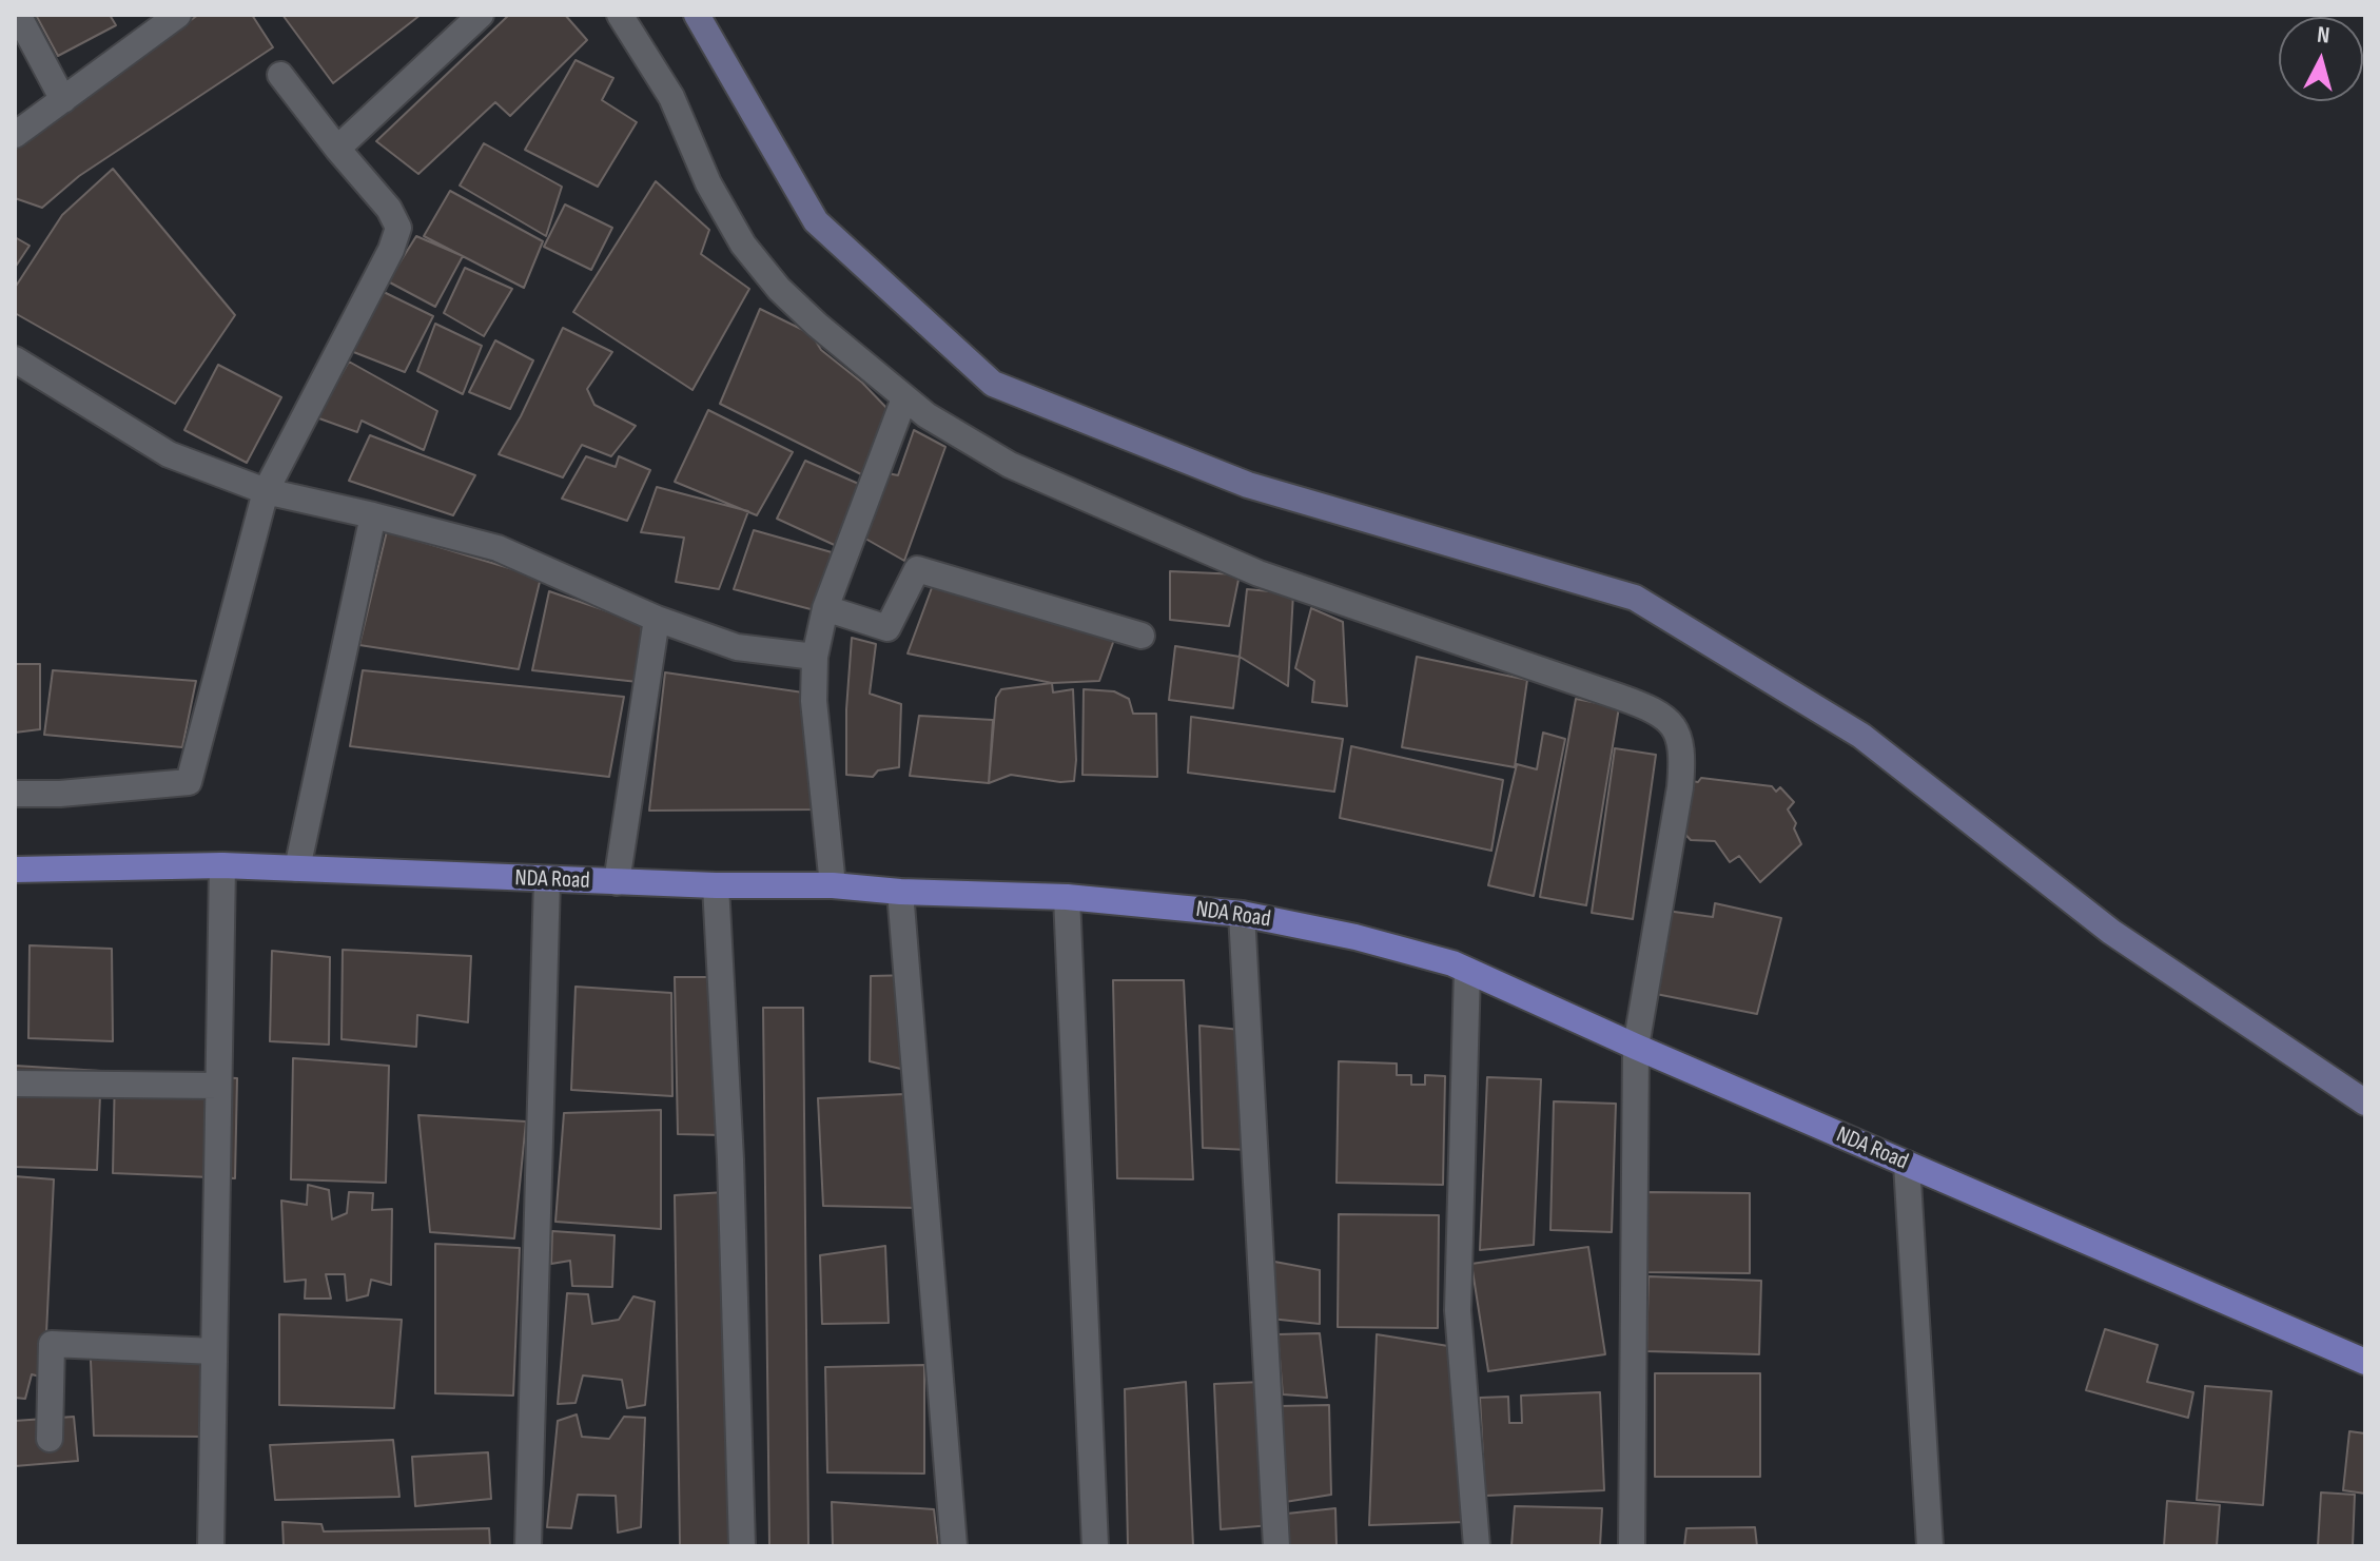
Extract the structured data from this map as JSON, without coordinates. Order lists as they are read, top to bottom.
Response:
{
  "streets": {
    "main road": ["NDA Road"]
  },
  "north": "top"
}
